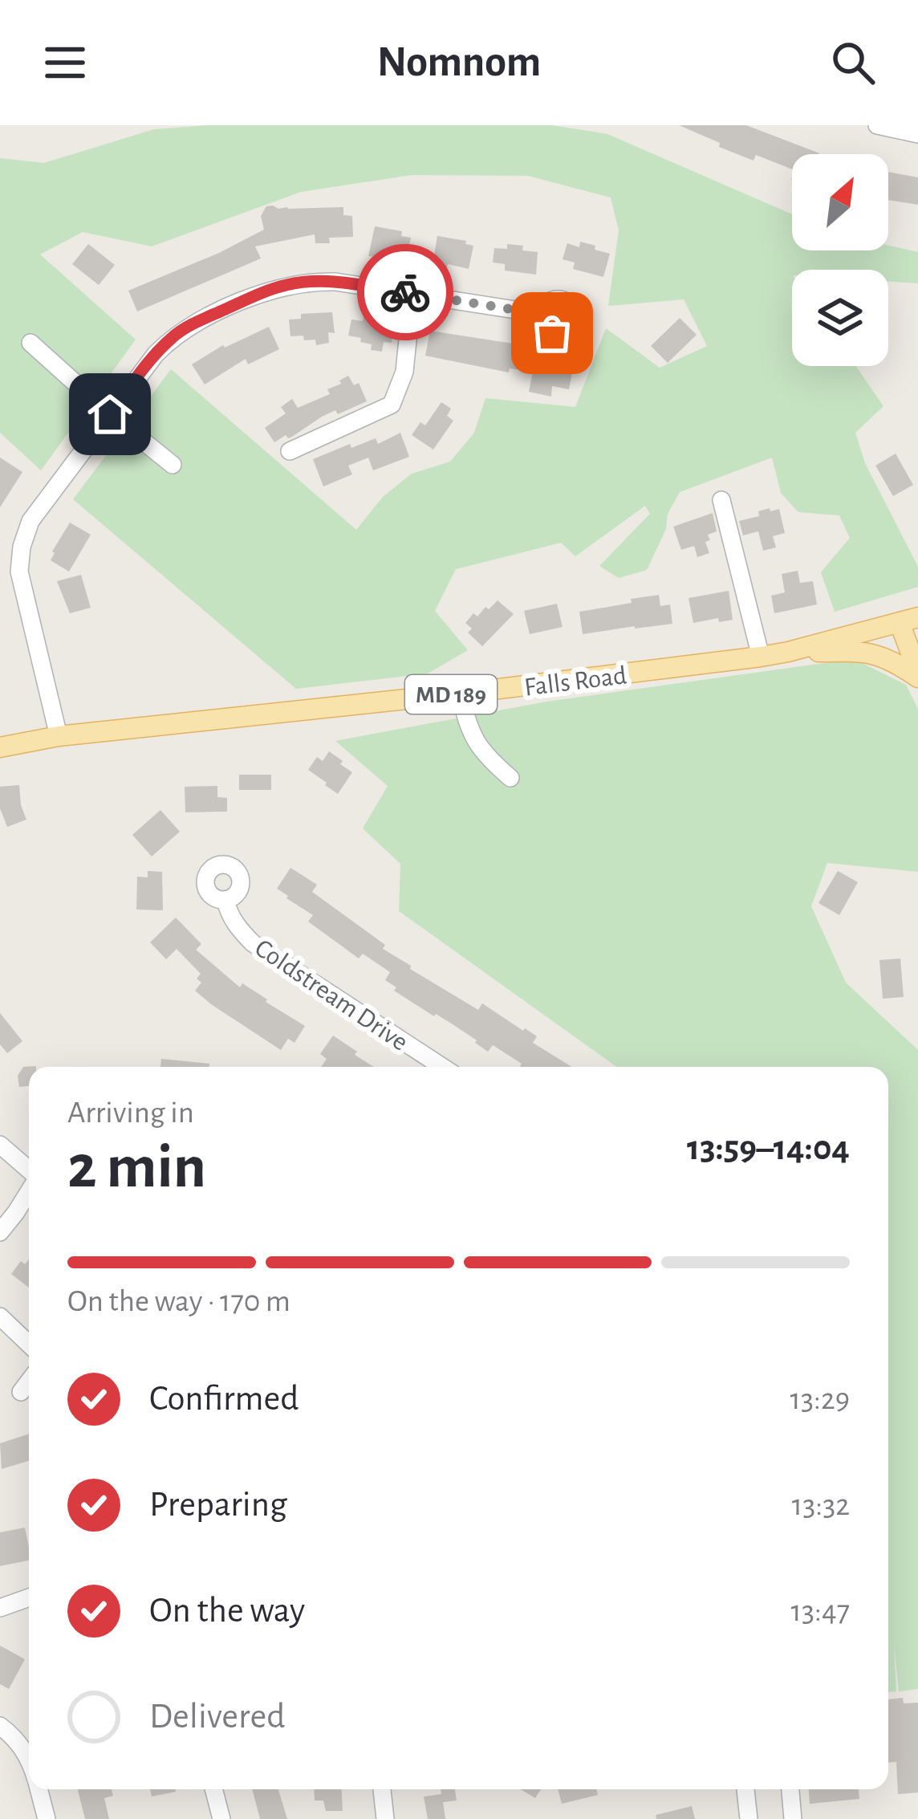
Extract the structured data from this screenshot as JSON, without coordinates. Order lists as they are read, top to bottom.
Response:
{
  "streets": {
    "main road": ["Falls Road", "MD 189"],
    "street": ["Coldstream Drive"]
  },
  "north": "top right",
  "page": {
    "header": "Nomnom",
    "heading": ["2 min", "Arriving in", "13:59–14:04"],
    "bar": "On the way · 170 m",
    "list": [
      ["Confirmed", "13:29"],
      ["Preparing", "13:32"],
      ["On the way", "13:47"],
      "Delivered"
    ]
  }
}
